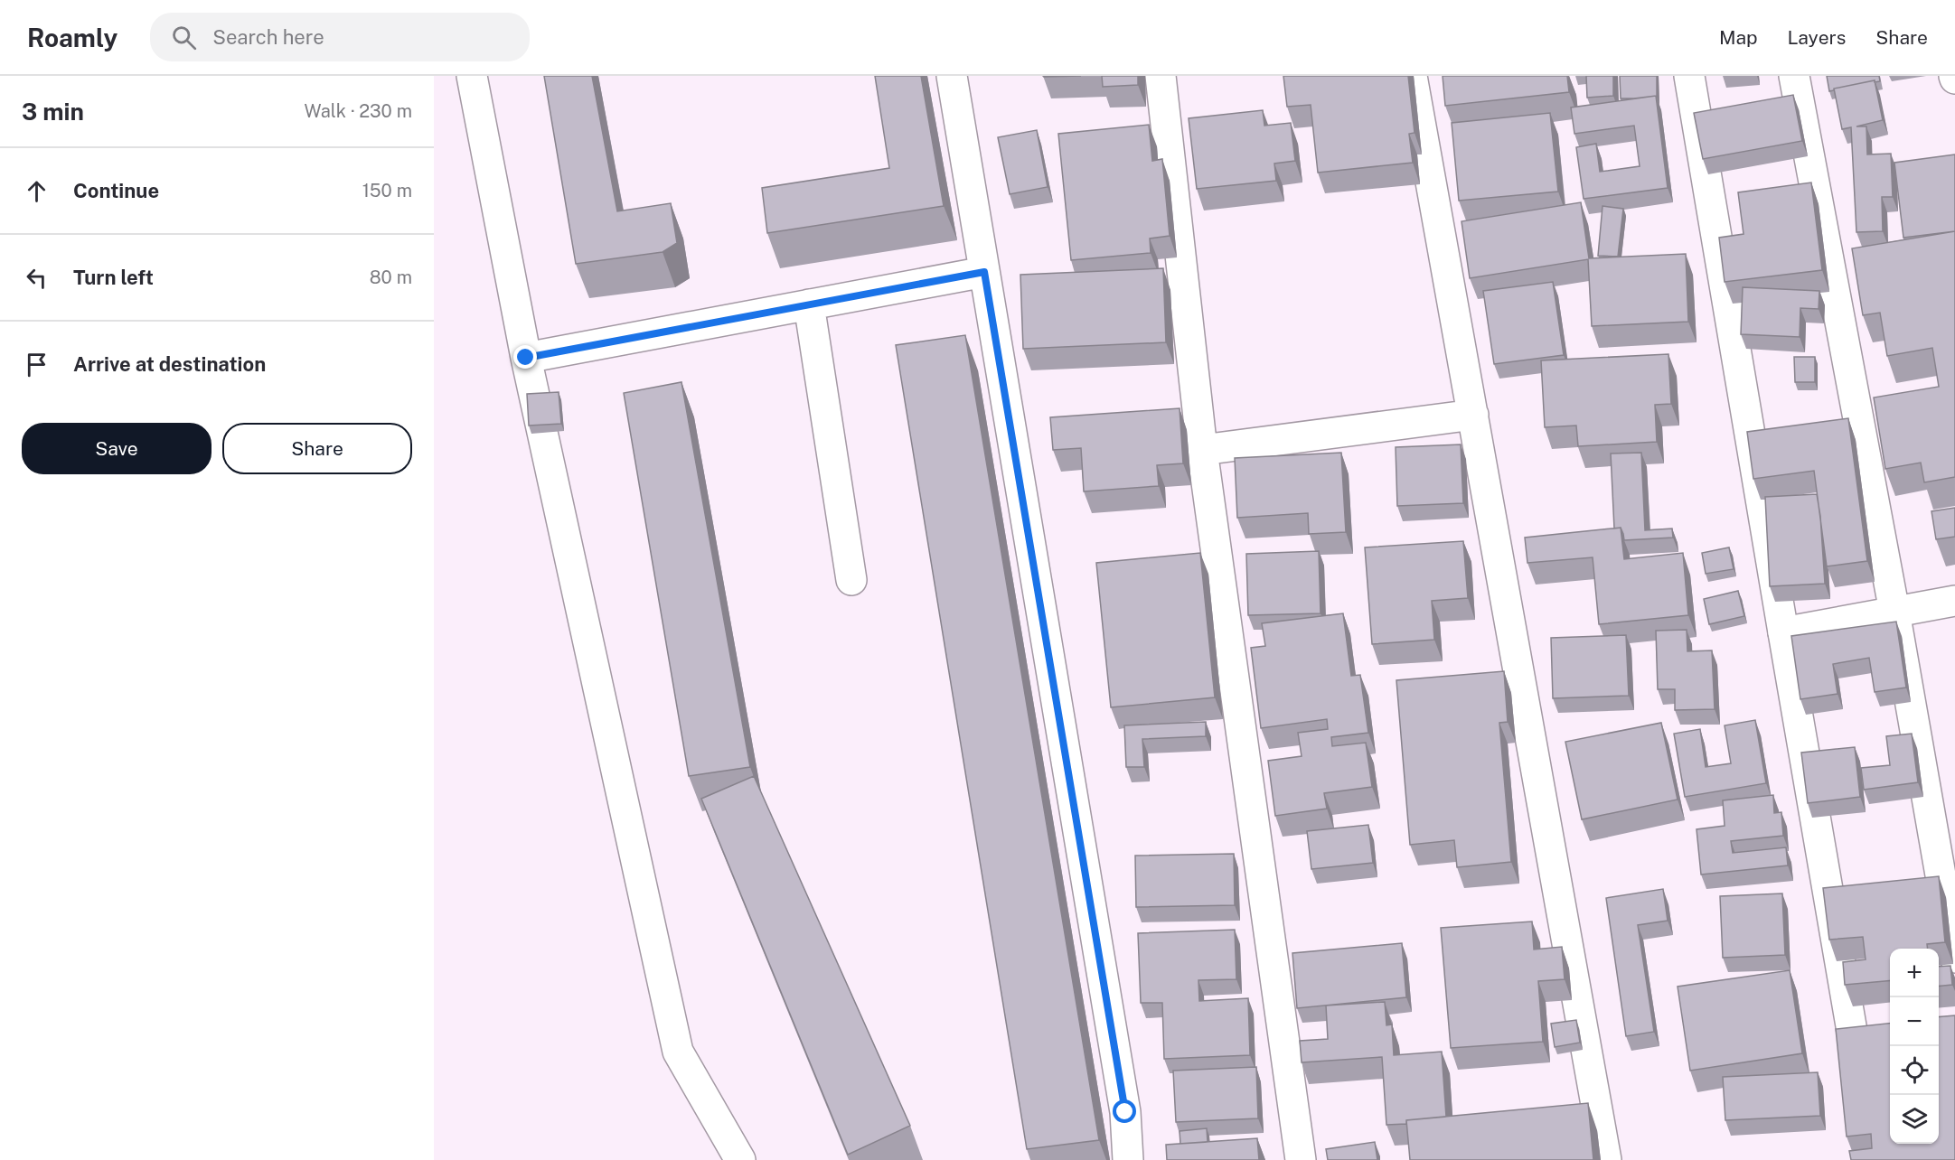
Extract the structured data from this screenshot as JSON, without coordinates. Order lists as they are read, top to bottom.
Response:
{
  "page": {
    "header": "Roamly",
    "search": "Search here",
    "nav": ["Map", "Layers", "Share"],
    "heading": ["3 min", "Walk · 230 m"],
    "list": [
      ["Continue", "150 m"],
      ["Turn left", "80 m"],
      "Arrive at destination"
    ],
    "buttons": ["Save", "Share"],
    "map_buttons": ["+", "−"]
  }
}
